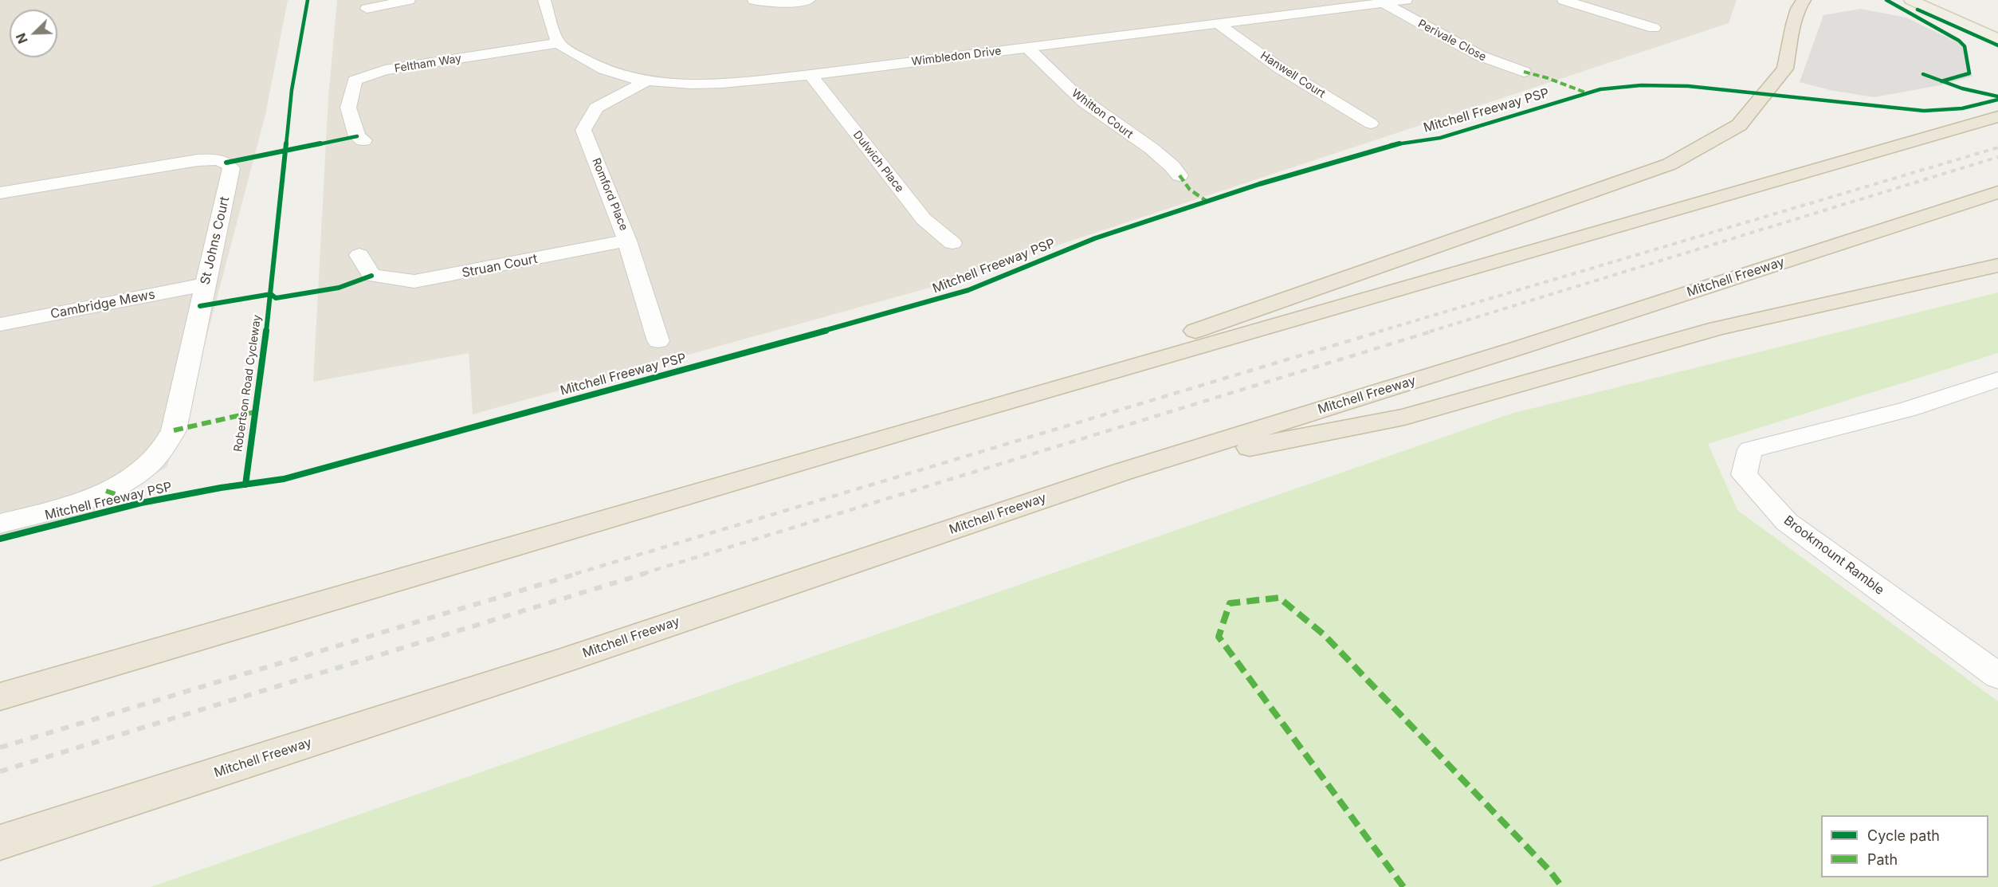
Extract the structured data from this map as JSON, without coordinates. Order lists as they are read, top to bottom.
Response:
{
  "streets": {
    "highway": ["Mitchell Freeway"],
    "street": [
      "Perivale Close",
      "Wimbledon Drive",
      "Feltham Way",
      "Hanwell Court",
      "Whitton Court",
      "Dulwich Place",
      "Romford Place",
      "St Johns Court",
      "Struan Court",
      "Cambridge Mews",
      "Brookmount Ramble"
    ],
    "cycle path": ["Mitchell Freeway PSP", "Robertson Road Cycleway"]
  },
  "crossings": [
    ["Perivale Close", "Wimbledon Drive"],
    ["Wimbledon Drive", "Feltham Way"],
    ["Wimbledon Drive", "Hanwell Court"],
    ["Wimbledon Drive", "Whitton Court"],
    ["Wimbledon Drive", "Dulwich Place"],
    ["Wimbledon Drive", "Romford Place"],
    ["Romford Place", "Struan Court"],
    ["St Johns Court", "Cambridge Mews"]
  ],
  "legend": ["Cycle path", "Path"],
  "north": "bottom left"
}
